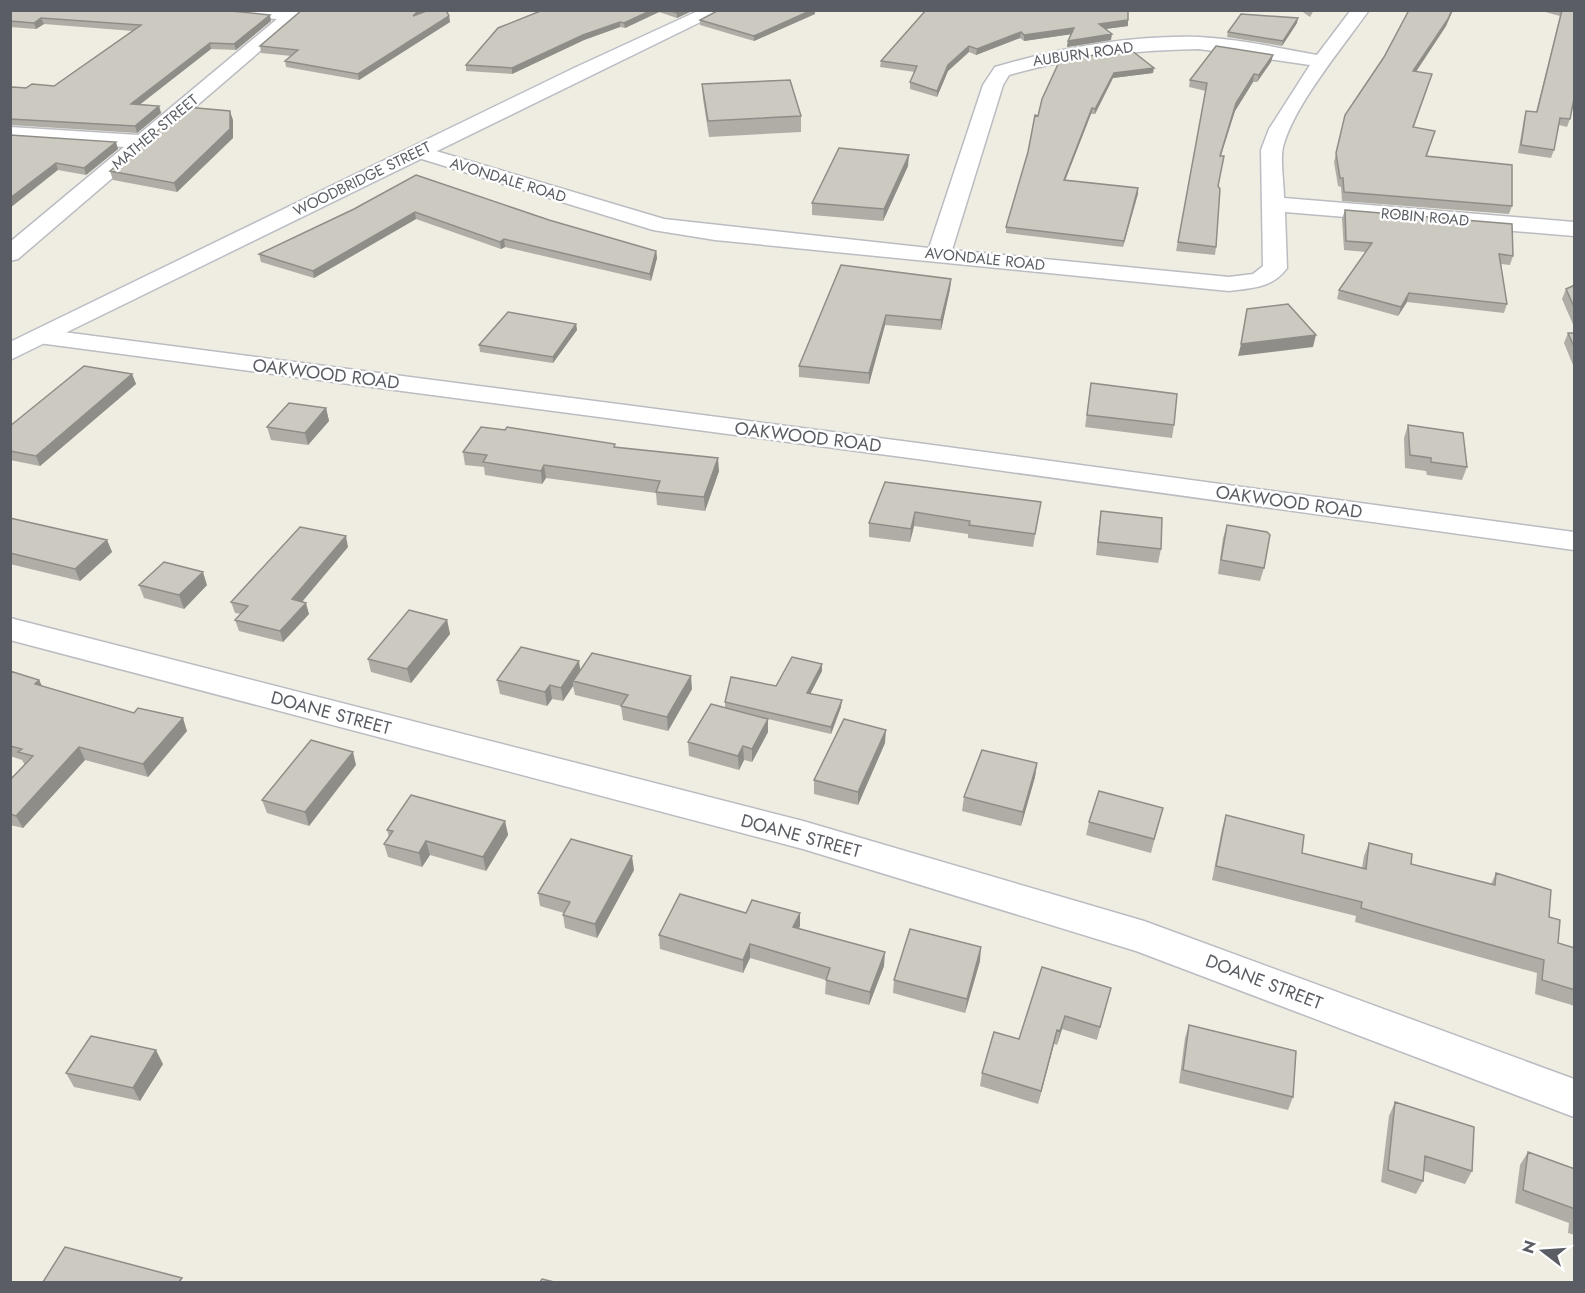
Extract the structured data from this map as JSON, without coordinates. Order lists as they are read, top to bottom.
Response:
{
  "streets": {
    "street": [
      "AUBURN ROAD",
      "MATHER STREET",
      "WOODBRIDGE STREET",
      "AVONDALE ROAD",
      "ROBIN ROAD",
      "OAKWOOD ROAD",
      "DOANE STREET"
    ]
  },
  "crossings": [
    ["AUBURN ROAD", "AVONDALE ROAD"],
    ["WOODBRIDGE STREET", "AVONDALE ROAD"],
    ["WOODBRIDGE STREET", "OAKWOOD ROAD"],
    ["AVONDALE ROAD", "ROBIN ROAD"]
  ],
  "north": "left"
}
